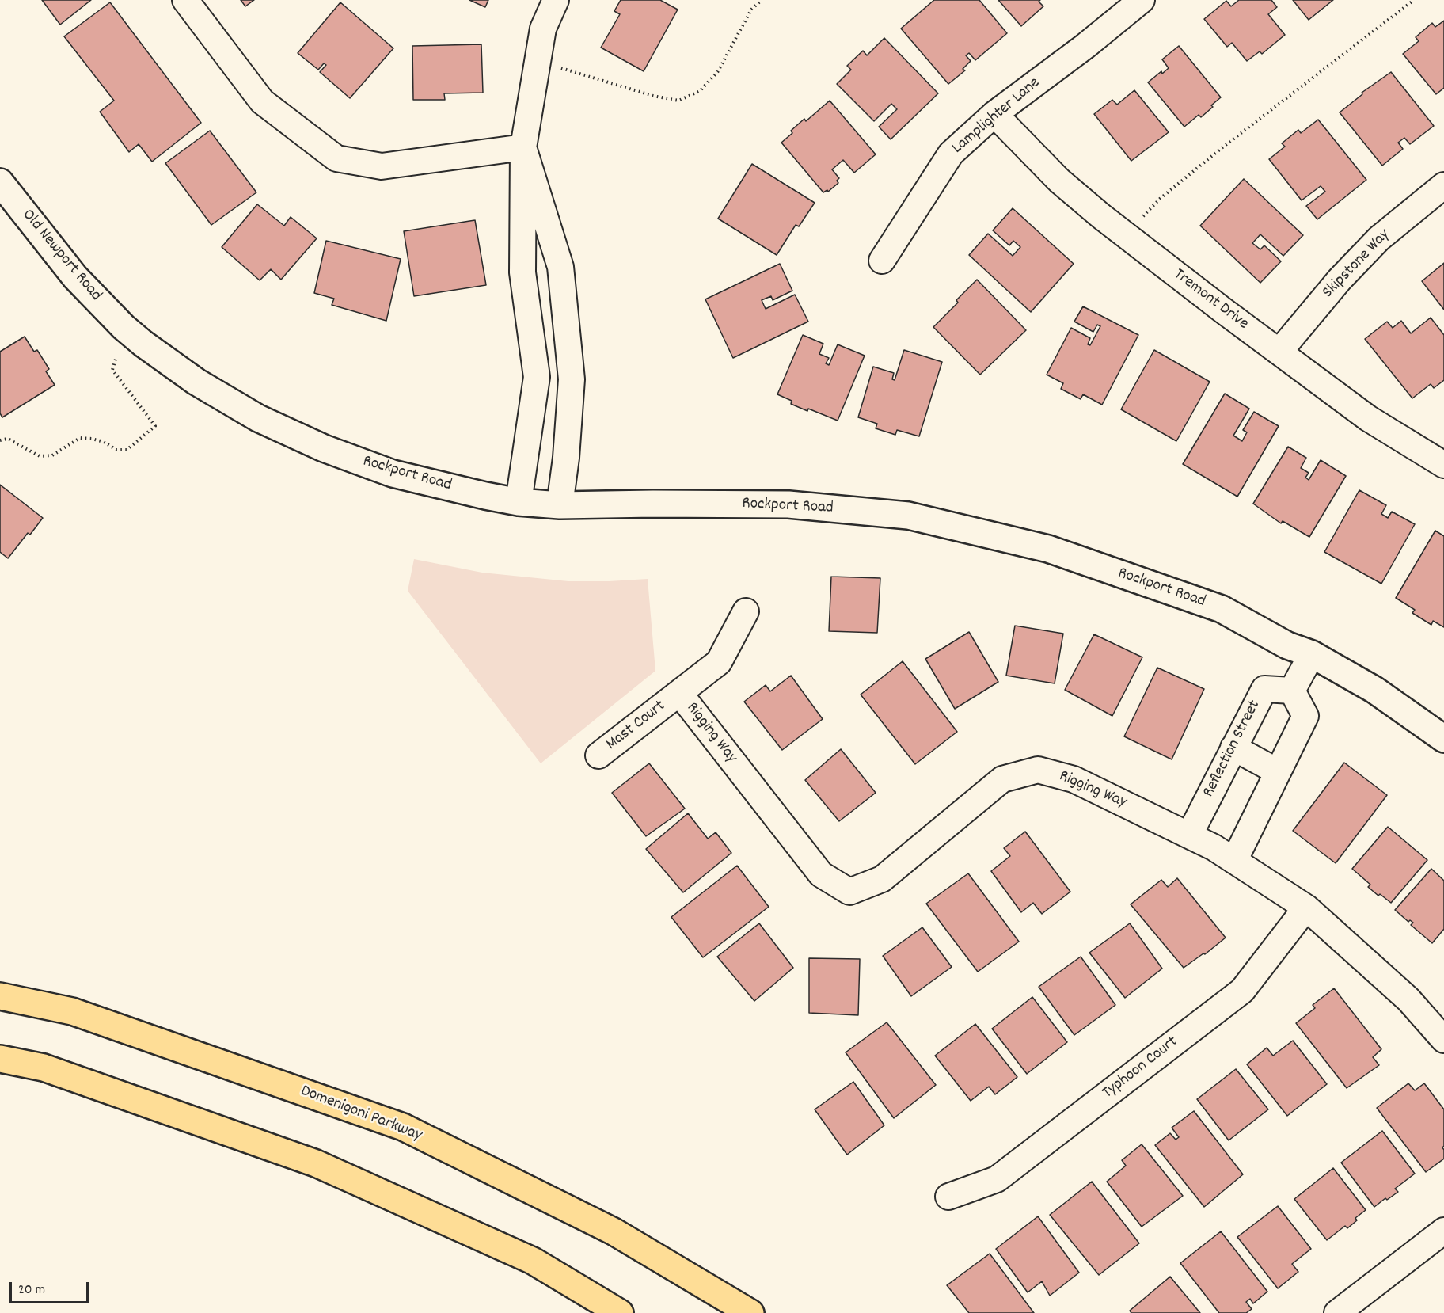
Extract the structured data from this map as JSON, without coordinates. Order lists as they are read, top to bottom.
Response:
{
  "streets": {
    "main road": ["Domenigoni Parkway"],
    "street": [
      "Lamplighter Lane",
      "Old Newport Road",
      "Skipstone Way",
      "Tremont Drive",
      "Rockport Road",
      "Mast Court",
      "Rigging Way",
      "Reflection Street",
      "Typhoon Court"
    ]
  },
  "crossings": [
    ["Lamplighter Lane", "Tremont Drive"],
    ["Old Newport Road", "Rockport Road"],
    ["Skipstone Way", "Tremont Drive"],
    ["Mast Court", "Rigging Way"],
    ["Rigging Way", "Reflection Street"],
    ["Rigging Way", "Typhoon Court"]
  ],
  "scale_bar": "20 m"
}
